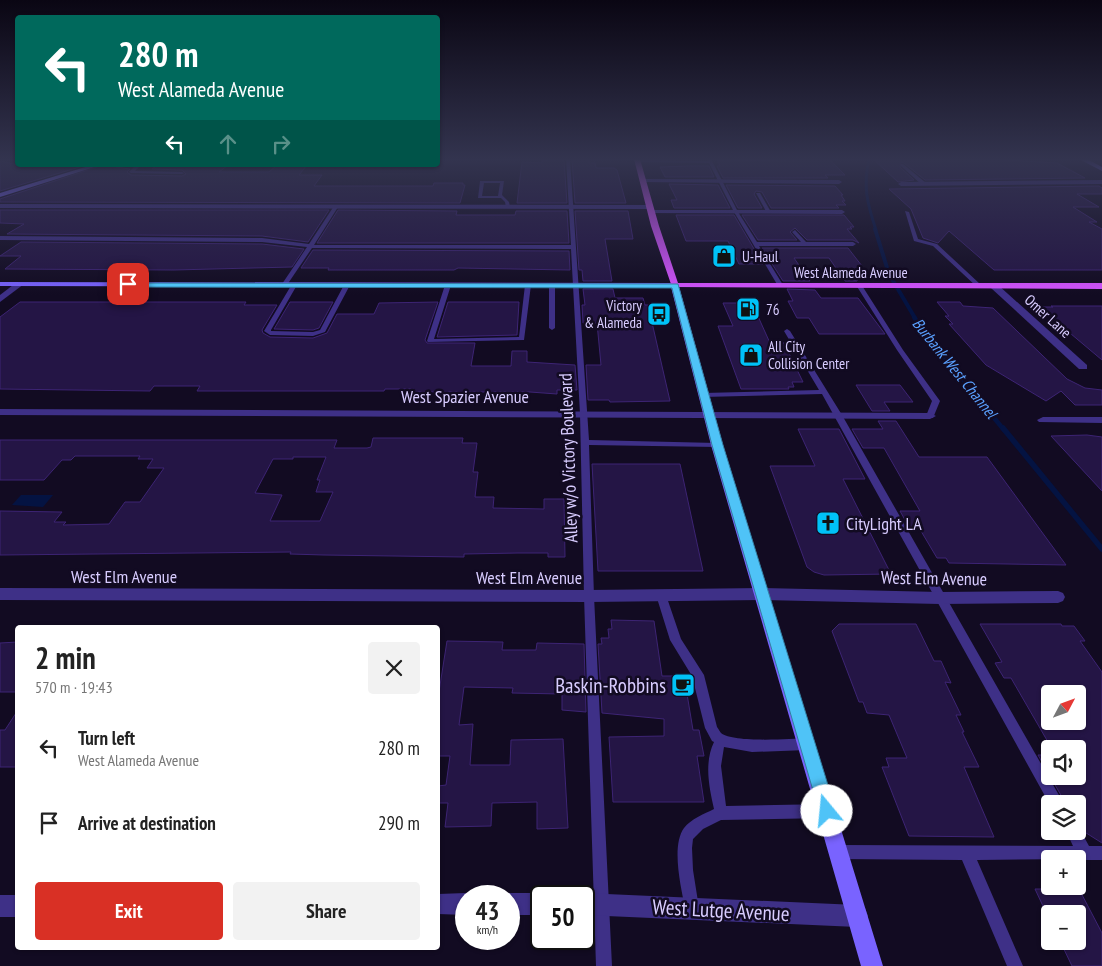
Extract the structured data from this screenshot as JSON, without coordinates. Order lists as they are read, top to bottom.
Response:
{
  "streets": {
    "main road": ["West Alameda Avenue"],
    "street": [
      "Omer Lane",
      "West Spazier Avenue",
      "West Elm Avenue",
      "West Lutge Avenue"
    ],
    "lane": ["Alley w/o Victory Boulevard"]
  },
  "crossings": [
    ["West Alameda Avenue", "Omer Lane"],
    ["West Alameda Avenue", "Alley w/o Victory Boulevard"],
    ["West Spazier Avenue", "Alley w/o Victory Boulevard"],
    ["Alley w/o Victory Boulevard", "West Elm Avenue"]
  ],
  "water": ["Burbank West Channel"],
  "places": {
    "shop": ["U-Haul", "All City Collision Center"],
    "fuel station": ["76"],
    "bus stop": ["Victory & Alameda"],
    "church": ["CityLight LA"],
    "cafe": ["Baskin-Robbins"]
  },
  "north": "top right",
  "page": {
    "turn": ["280 m", "West Alameda Avenue"],
    "heading": ["2 min", "570 m · 19:43"],
    "map_buttons": ["+", "−"],
    "list": [
      {
        "name": "Turn left",
        "note": "West Alameda Avenue",
        "value": "280 m"
      },
      {
        "name": "Arrive at destination",
        "value": "290 m"
      }
    ],
    "buttons": ["Exit", "Share"],
    "speed": "43 km/h",
    "limit": "50"
  }
}
